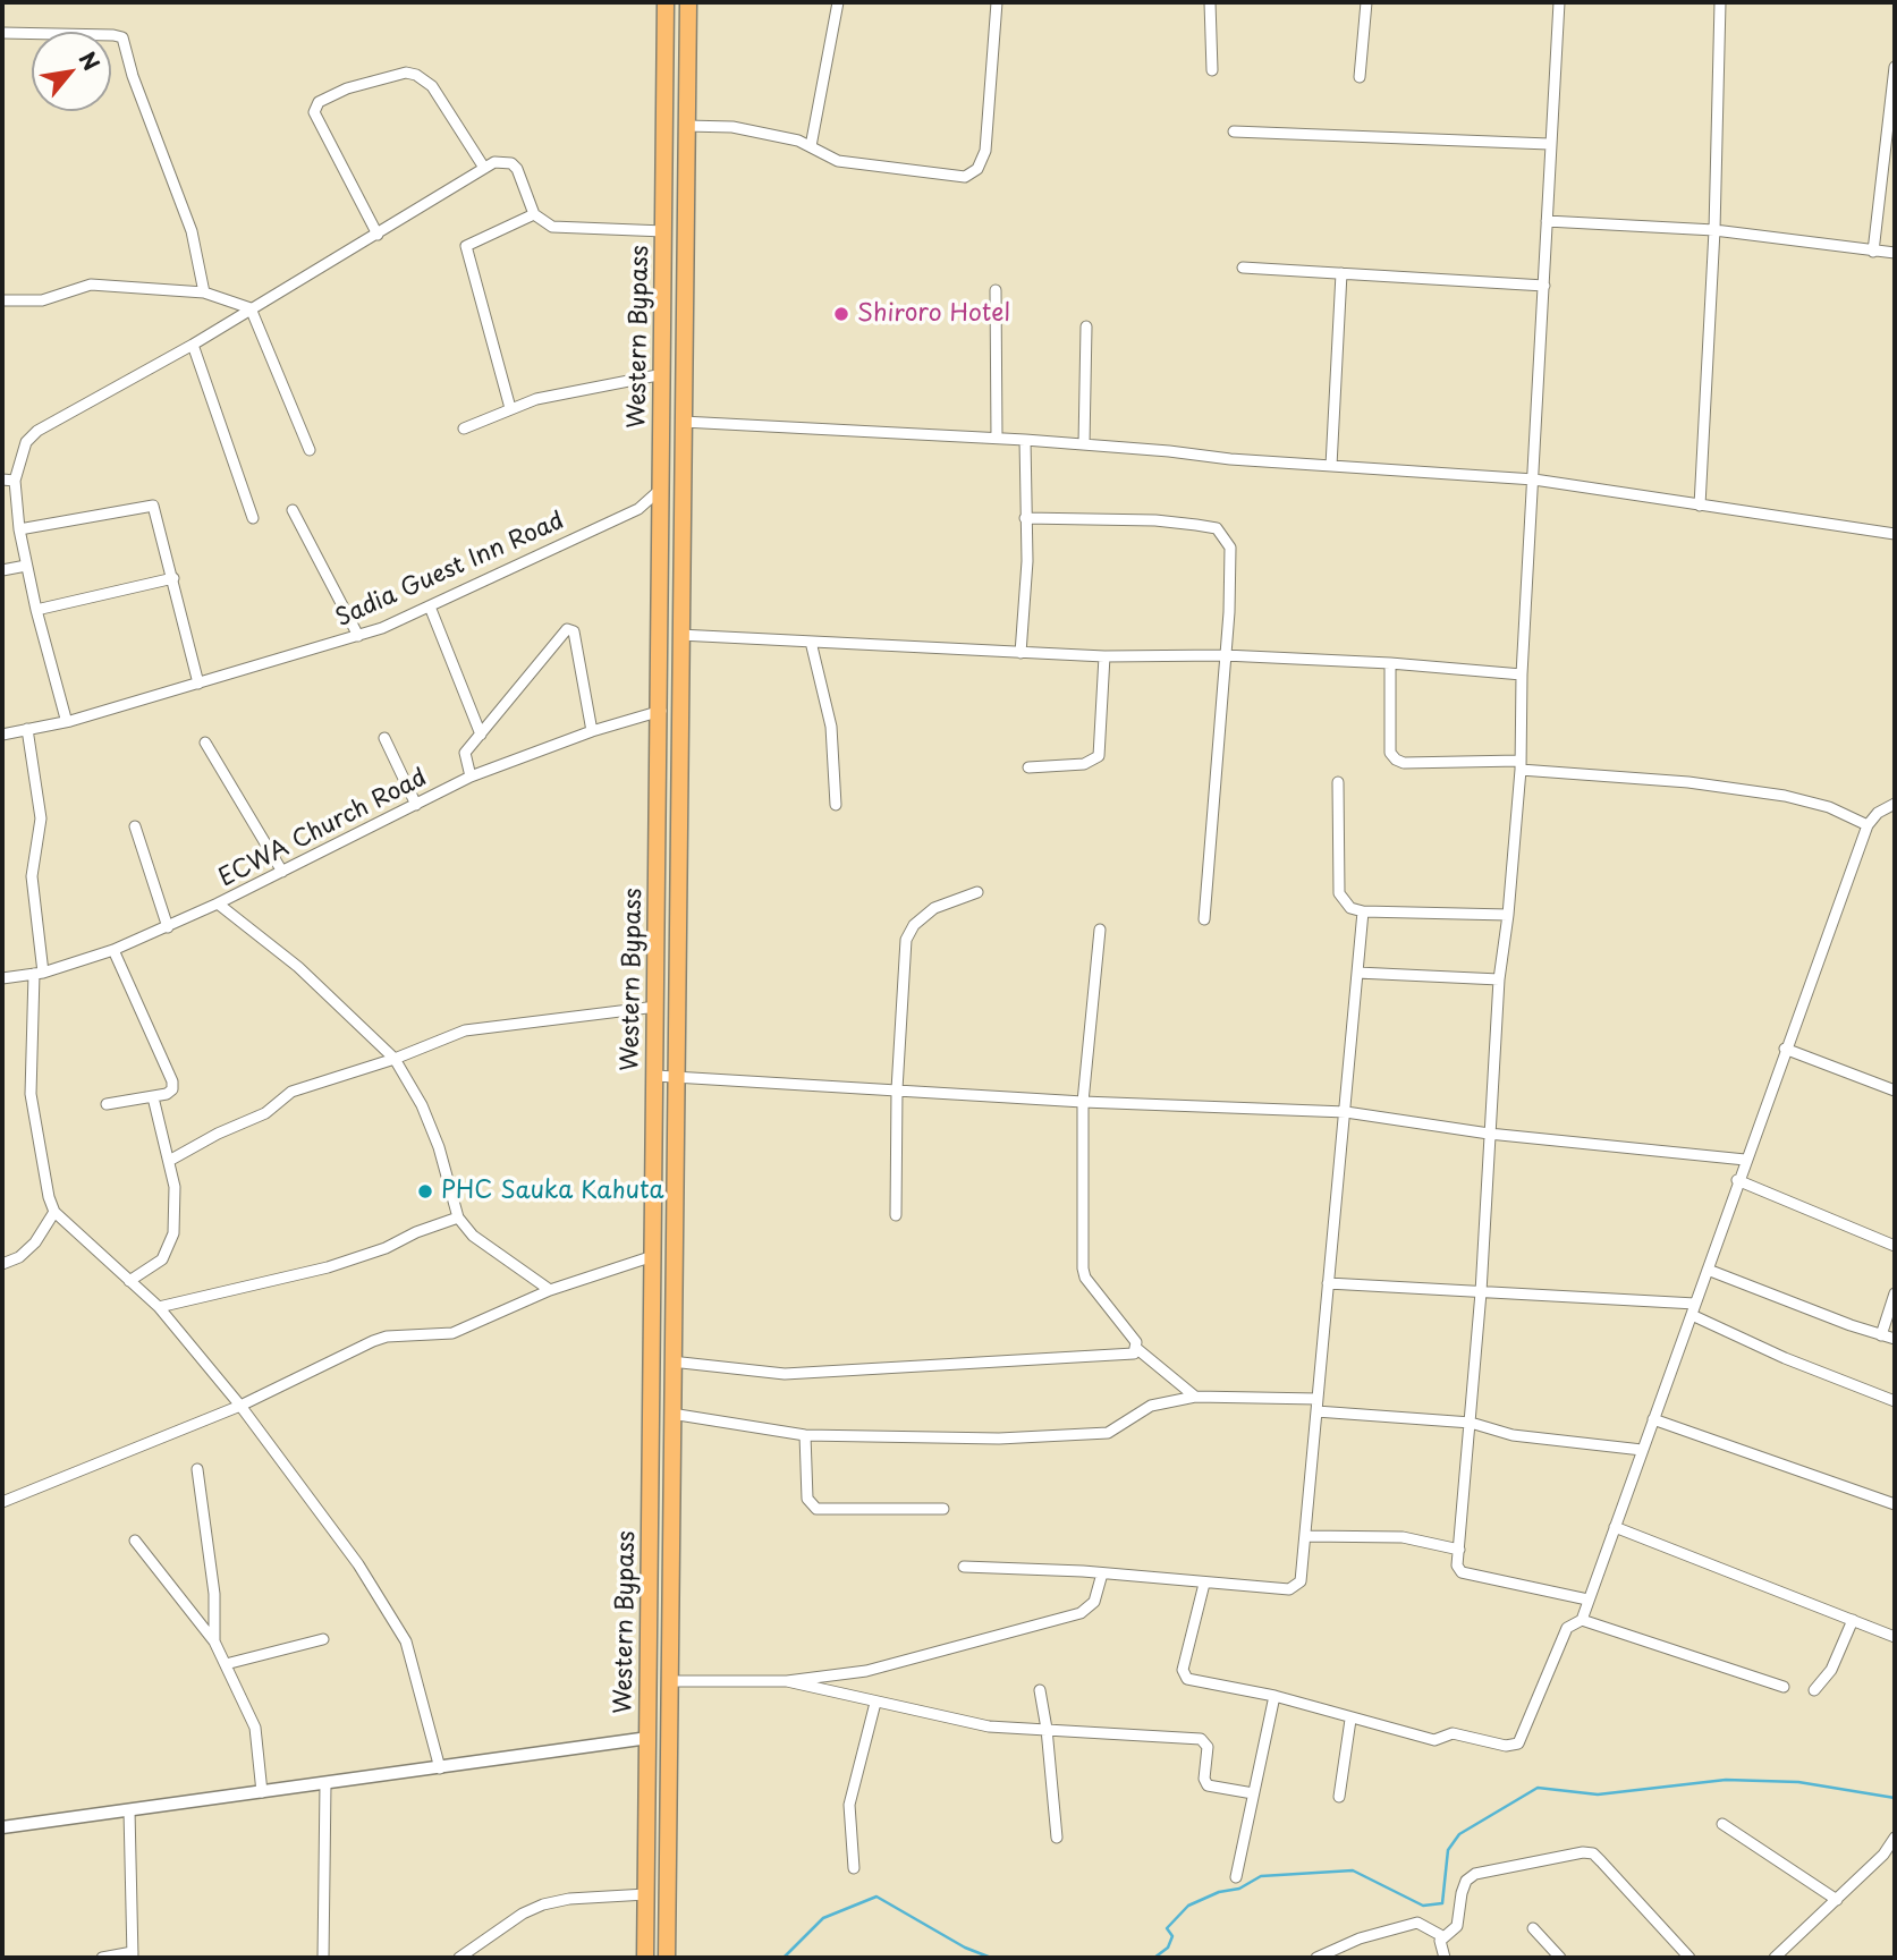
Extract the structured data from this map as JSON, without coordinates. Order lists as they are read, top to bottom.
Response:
{
  "streets": {
    "main road": ["Western Bypass"],
    "street": ["Sadia Guest Inn Road", "ECWA Church Road"]
  },
  "crossings": [
    ["Western Bypass", "Sadia Guest Inn Road"],
    ["Western Bypass", "ECWA Church Road"]
  ],
  "places": ["Shiroro Hotel", "PHC Sauka Kahuta"],
  "north": "top right"
}
